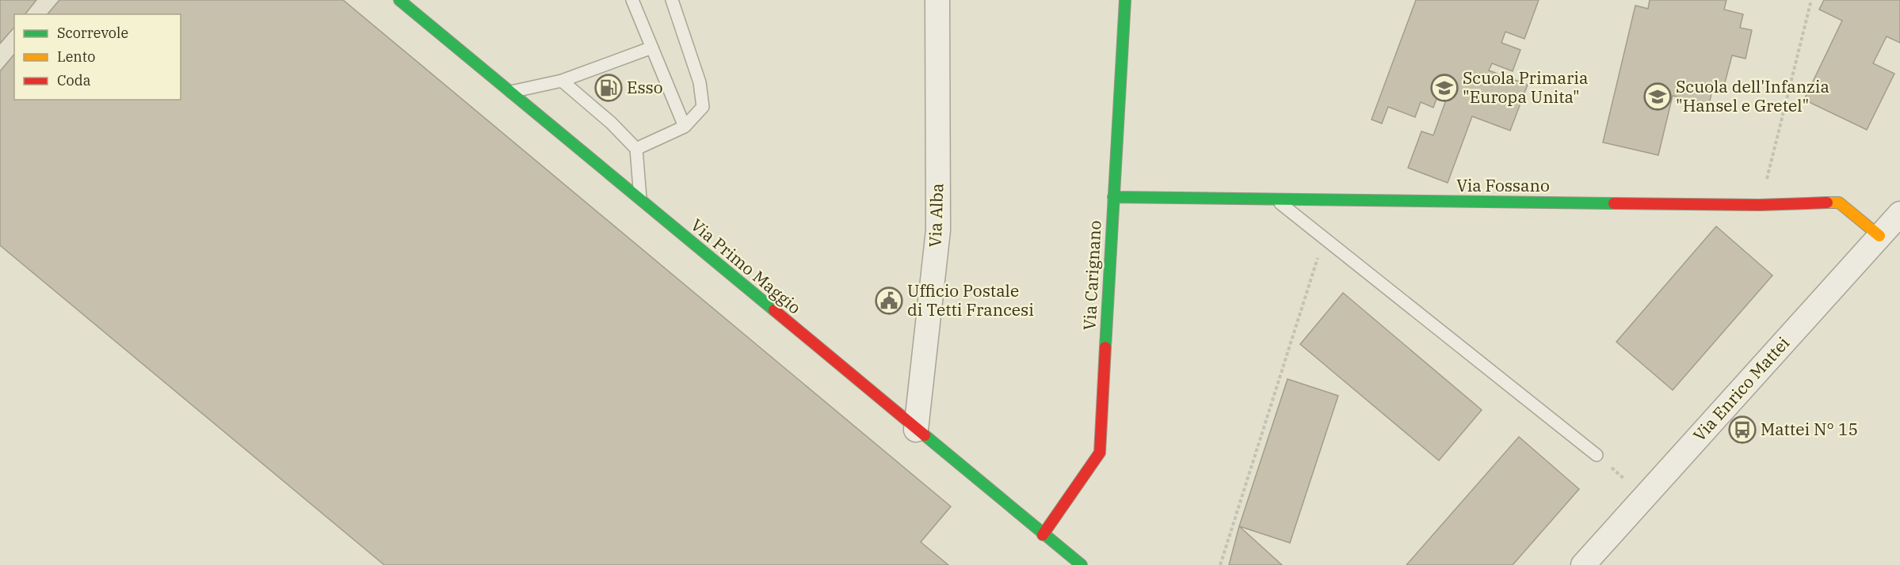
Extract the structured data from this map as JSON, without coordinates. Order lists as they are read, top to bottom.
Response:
{
  "streets": {
    "street": [
      "Via Fossano",
      "Via Alba",
      "Via Primo Maggio",
      "Via Carignano",
      "Via Enrico Mattei"
    ]
  },
  "crossings": [
    ["Via Fossano", "Via Carignano"],
    ["Via Fossano", "Via Enrico Mattei"],
    ["Via Alba", "Via Primo Maggio"],
    ["Via Primo Maggio", "Via Carignano"]
  ],
  "places": {
    "fuel station": ["Esso"],
    "school or university": ["Scuola Primaria \"Europa Unita\"", "Scuola dell'Infanzia \"Hansel e Gretel\""],
    "public building": ["Ufficio Postale di Tetti Francesi"],
    "bus stop": ["Mattei N° 15"]
  },
  "legend": ["Scorrevole", "Lento", "Coda"]
}
